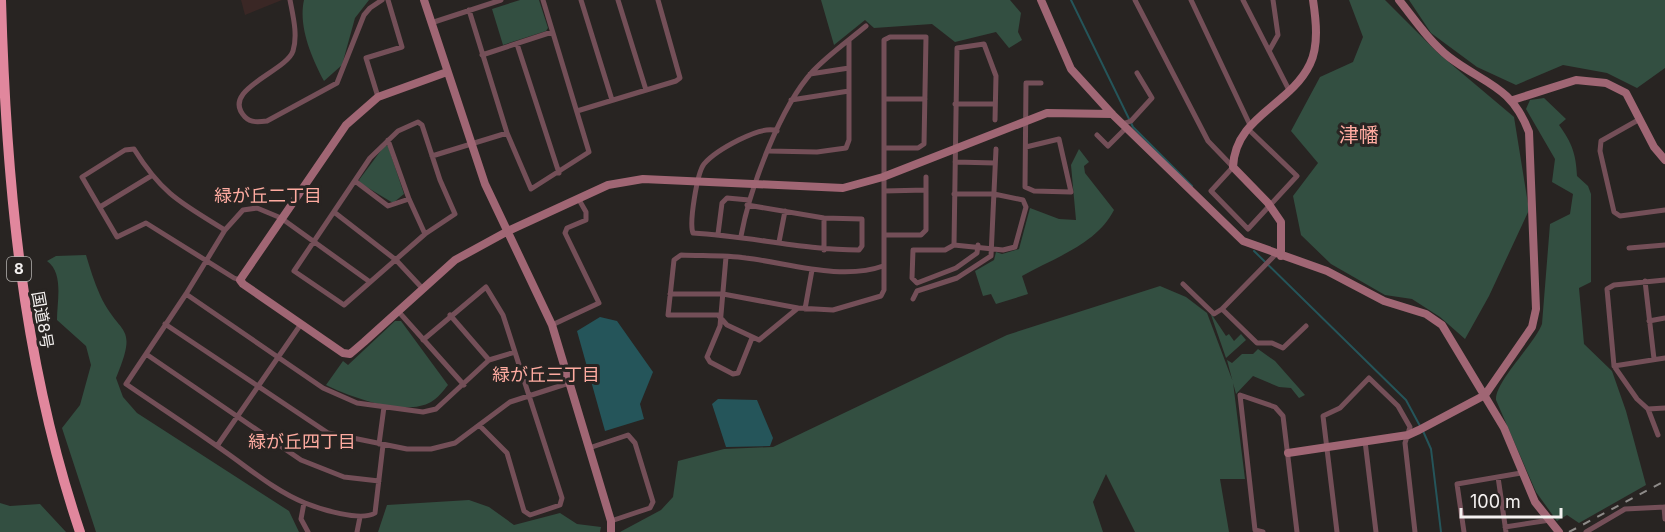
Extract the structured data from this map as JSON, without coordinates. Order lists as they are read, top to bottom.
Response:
{
  "streets": {
    "highway": ["8", "国道8号"]
  },
  "districts": [
    "津幡",
    "緑が丘二丁目",
    "緑が丘三丁目",
    "緑が丘四丁目"
  ],
  "scale_bar": "100 m"
}
